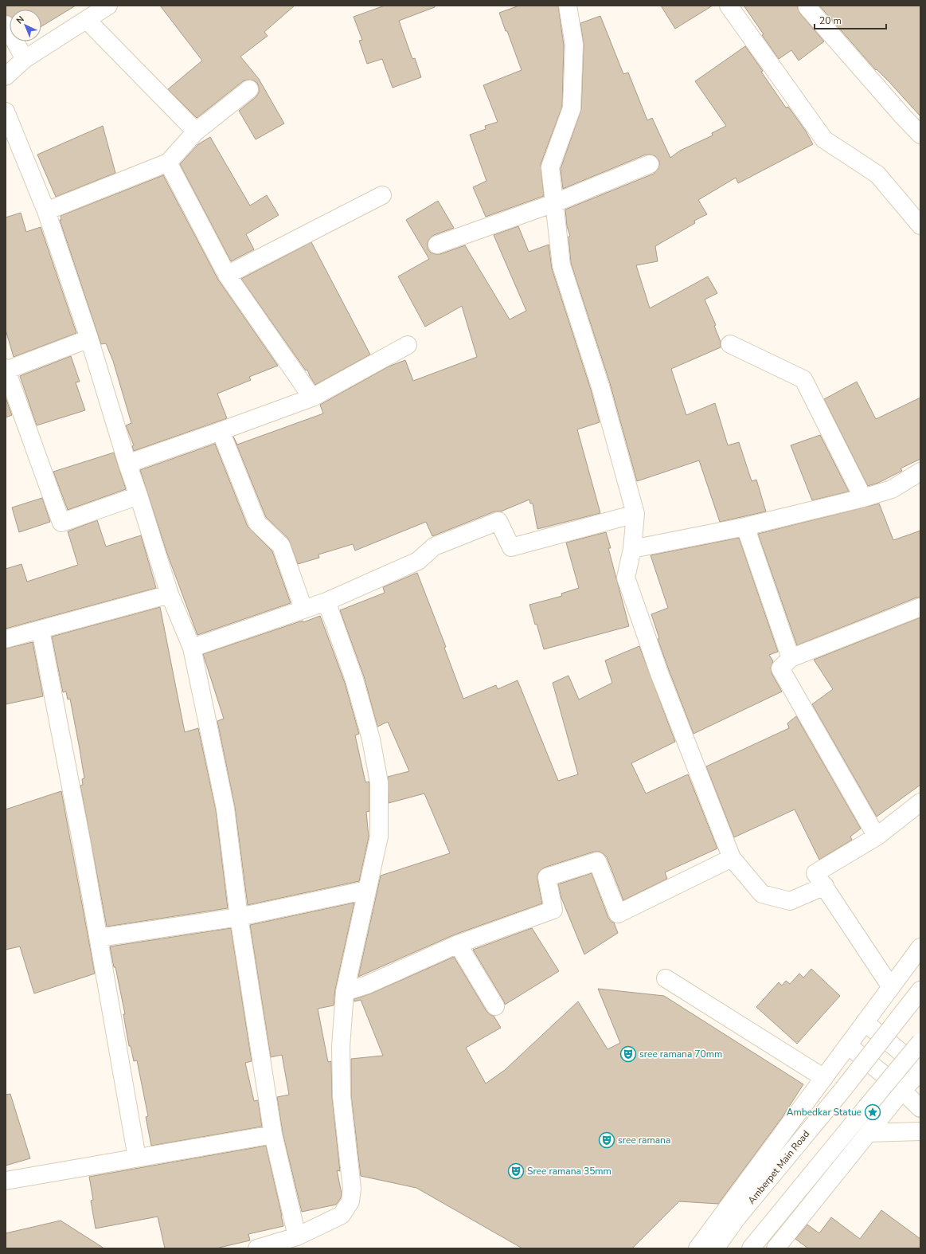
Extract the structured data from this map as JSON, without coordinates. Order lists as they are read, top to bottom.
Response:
{
  "streets": {
    "main road": ["Amberpet Main Road"]
  },
  "places": {
    "theatre": ["sree ramana 70mm", "sree ramana", "Sree ramana 35mm"],
    "place": ["Ambedkar Statue"]
  },
  "scale_bar": "20 m",
  "north": "top left"
}
